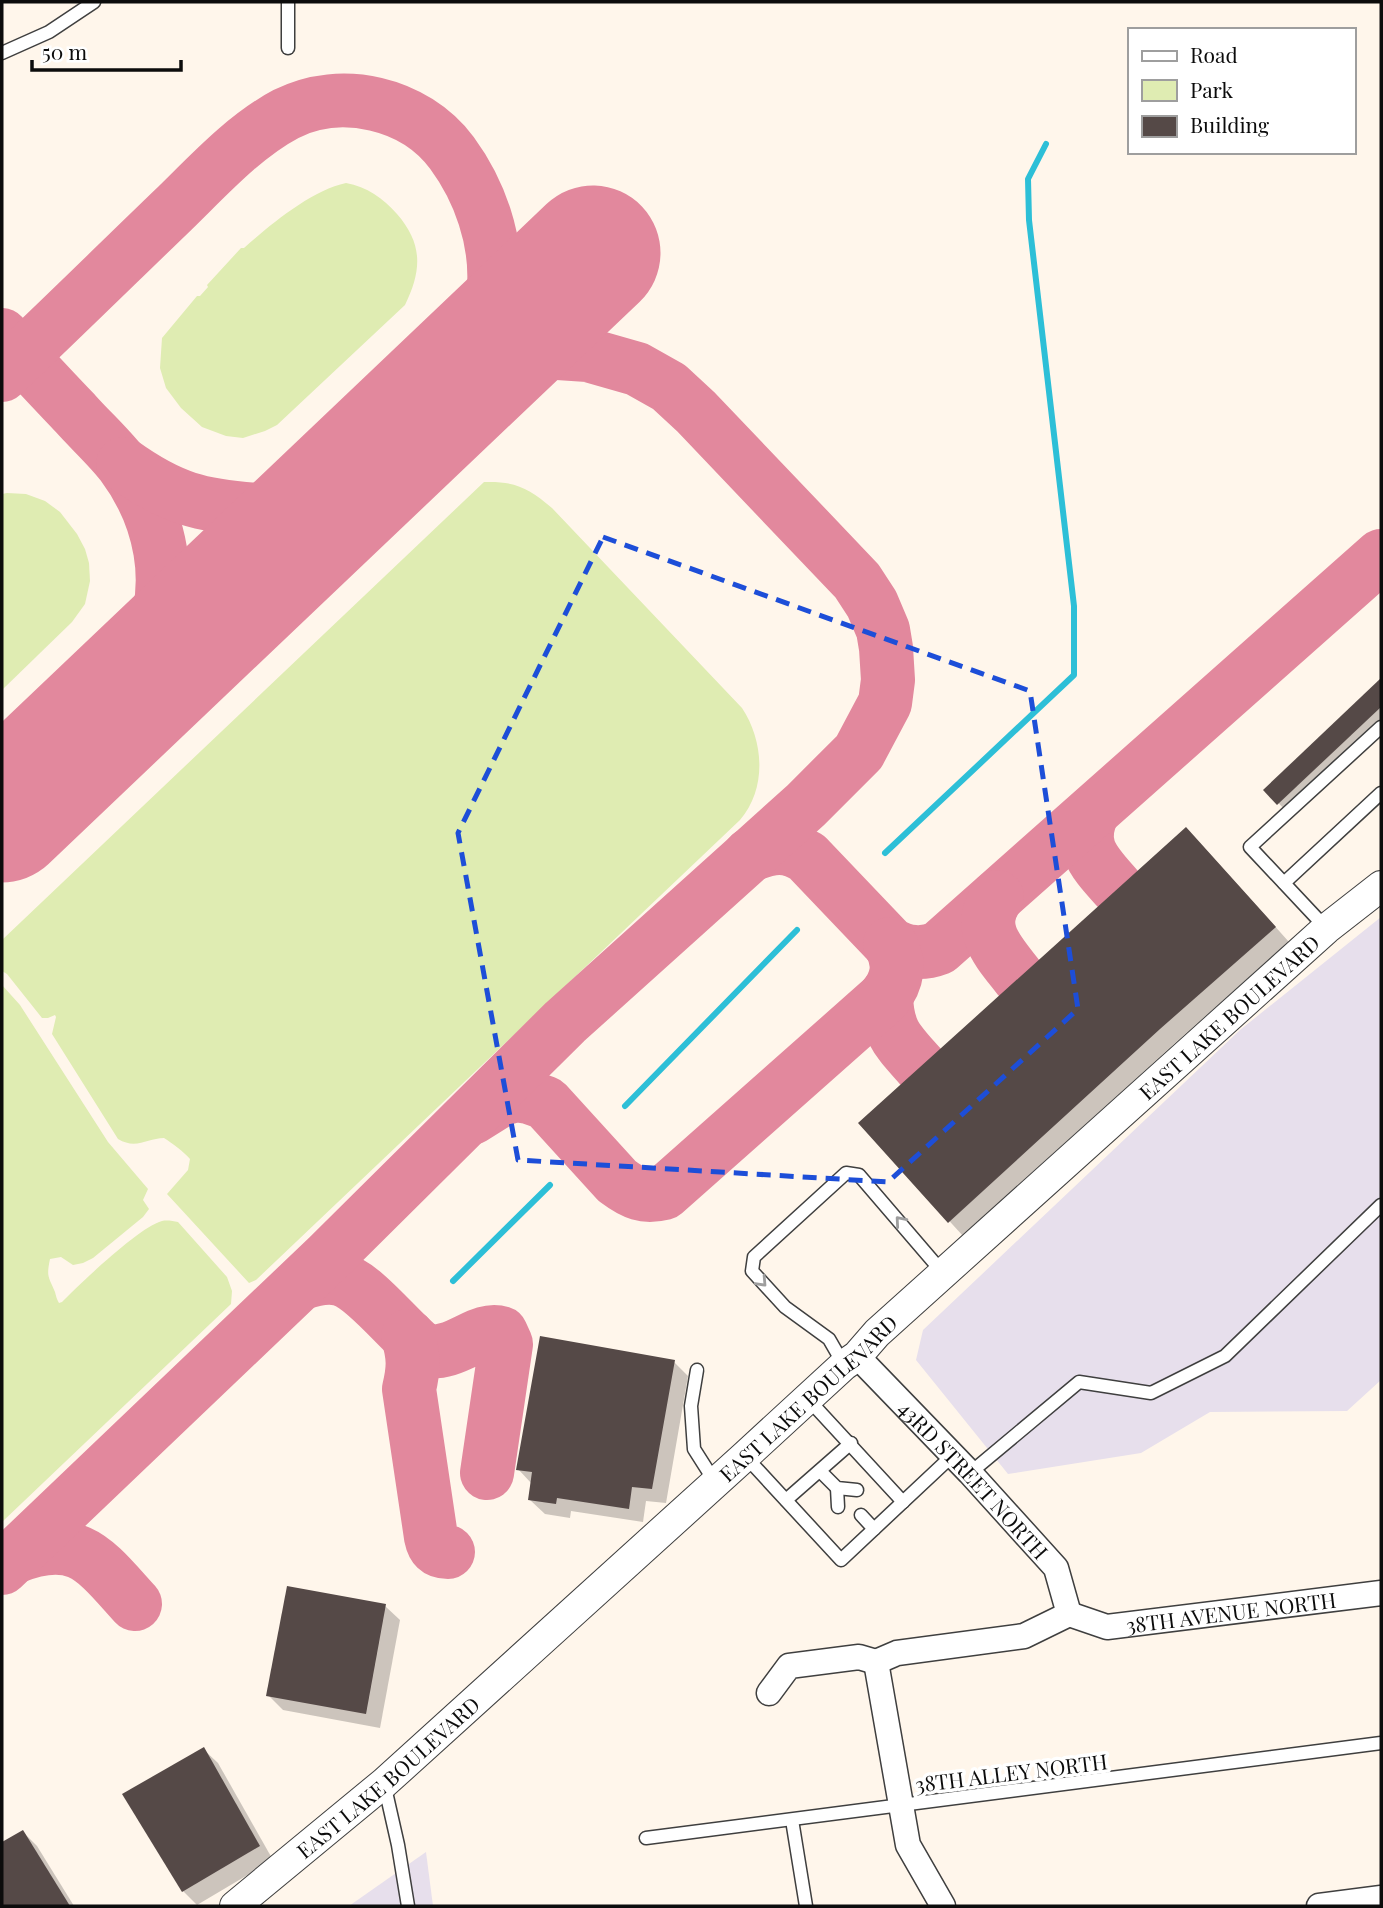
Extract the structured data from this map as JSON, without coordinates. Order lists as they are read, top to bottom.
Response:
{
  "streets": {
    "street": ["EAST LAKE BOULEVARD", "43RD STREET NORTH", "38TH AVENUE NORTH"],
    "lane": ["38TH ALLEY NORTH"]
  },
  "crossings": [
    ["EAST LAKE BOULEVARD", "43RD STREET NORTH"],
    ["43RD STREET NORTH", "38TH AVENUE NORTH"]
  ],
  "legend": ["Road", "Park", "Building"],
  "scale_bar": "50 m"
}
